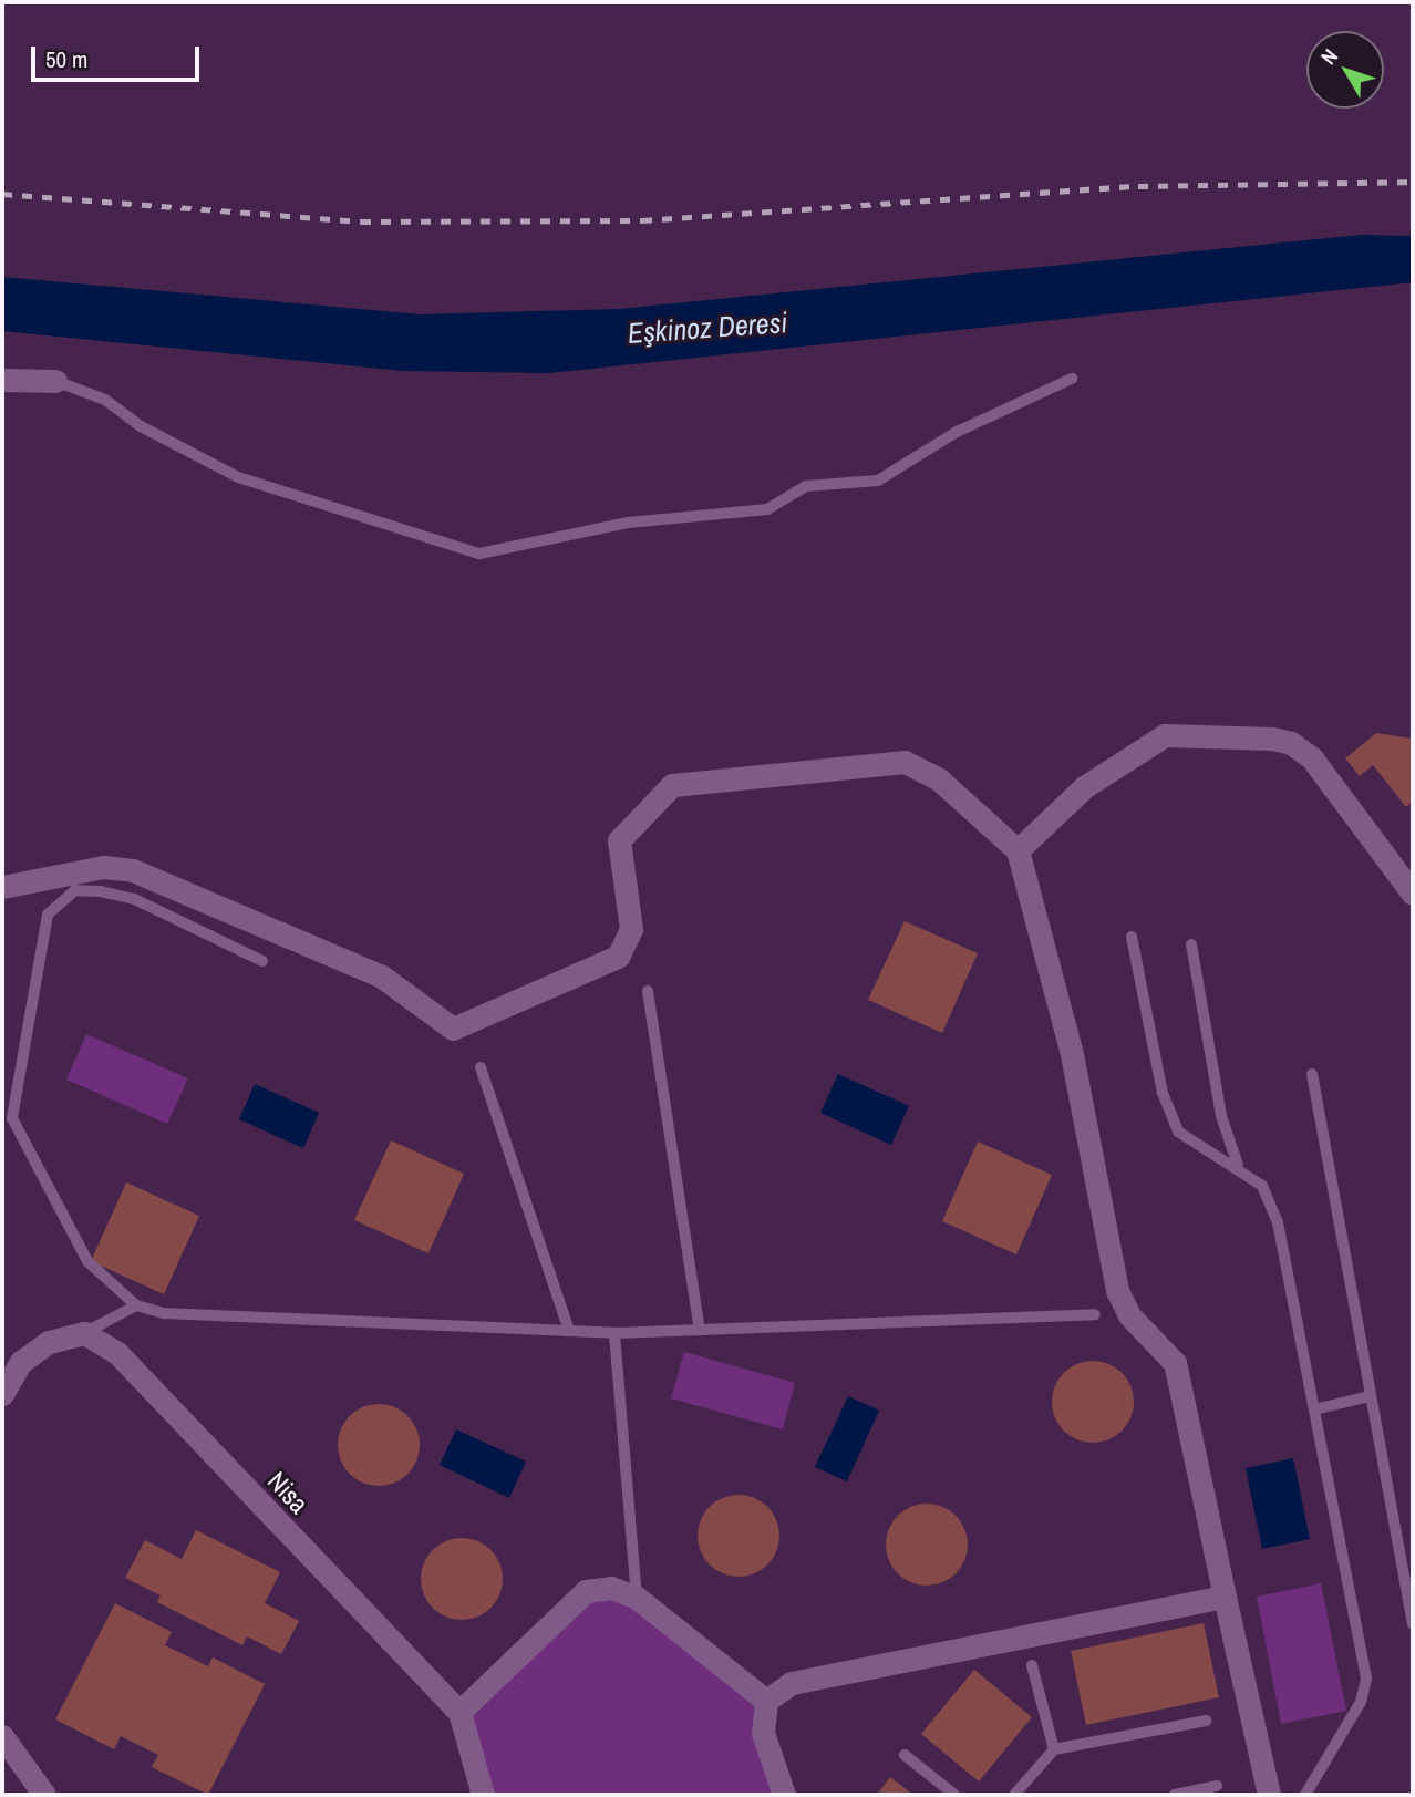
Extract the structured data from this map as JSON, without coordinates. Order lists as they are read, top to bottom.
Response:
{
  "streets": {
    "street": ["Nisa"]
  },
  "water": ["Eşkinoz Deresi"],
  "scale_bar": "50 m",
  "north": "top left"
}
